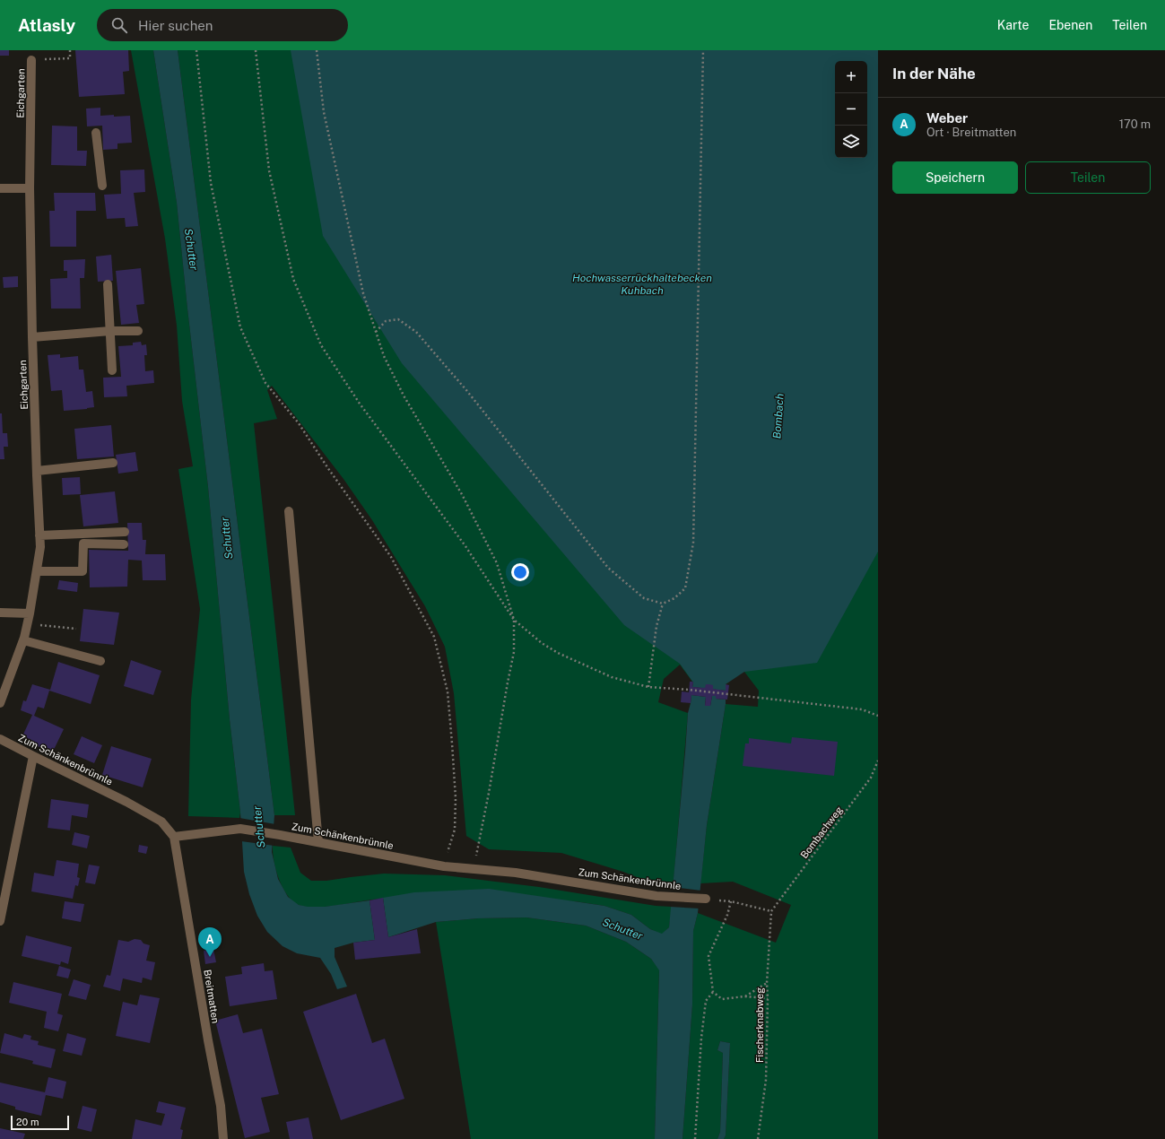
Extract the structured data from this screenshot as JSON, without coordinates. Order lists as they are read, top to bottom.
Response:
{
  "streets": {
    "street": ["Eichgarten", "Zum Schänkenbrünnle", "Breitmatten"],
    "path": ["Bombachweg", "Fischerknabweg"]
  },
  "crossings": [
    ["Zum Schänkenbrünnle", "Breitmatten"],
    ["Bombachweg", "Fischerknabweg"]
  ],
  "water": ["Schutter", "Hochwasserrückhaltebecken Kuhbach", "Bombach"],
  "scale_bar": "20 m",
  "page": {
    "header": "Atlasly",
    "search": "Hier suchen",
    "nav": ["Karte", "Ebenen", "Teilen"],
    "heading": "In der Nähe",
    "map_buttons": ["+", "−"],
    "list": [
      {
        "mark": "A",
        "name": "Weber",
        "note": "Ort · Breitmatten",
        "value": "170 m"
      }
    ],
    "buttons": ["Speichern", "Teilen"],
    "pins": "A",
    "scale": "20 m"
  }
}
